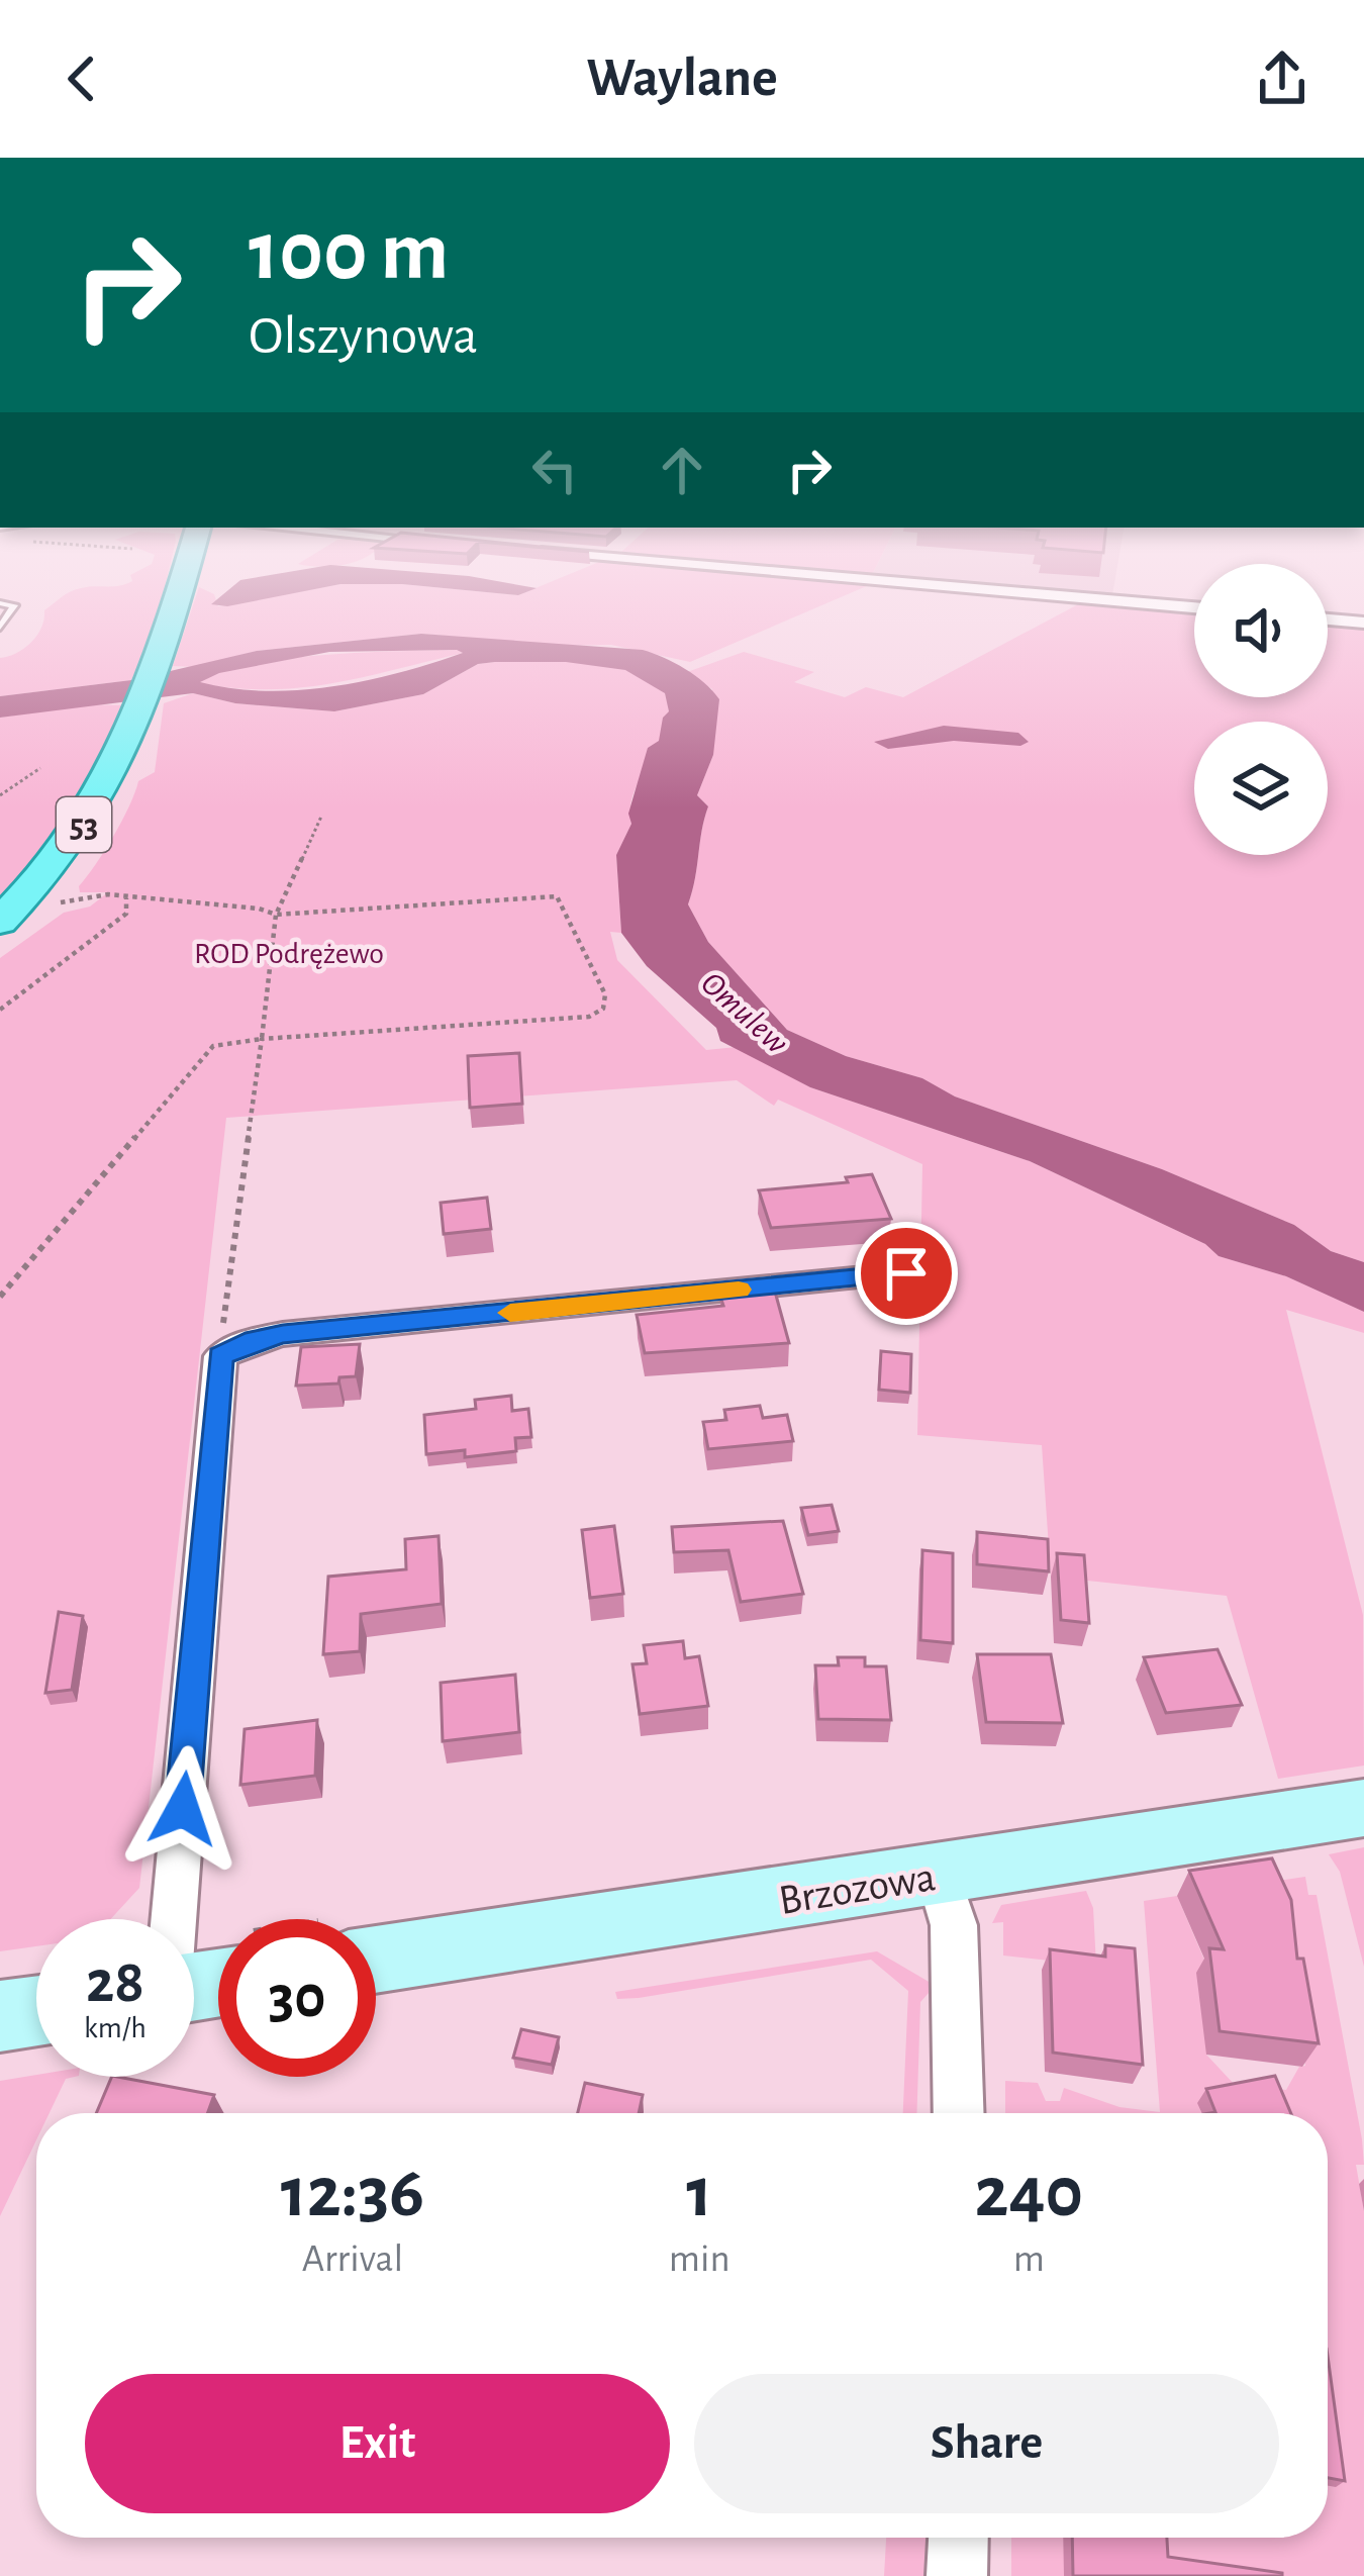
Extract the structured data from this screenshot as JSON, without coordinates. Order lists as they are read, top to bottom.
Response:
{
  "streets": {
    "main road": ["53", "Brzozowa"]
  },
  "water": ["Omulew"],
  "parks": ["ROD Podrężewo"],
  "page": {
    "header": "Waylane",
    "turn": ["100 m", "Olszynowa"],
    "speed": "28 km/h",
    "limit": "30",
    "eta": [
      "12:36",
      "Arrival",
      "1",
      "min",
      "240",
      "m"
    ],
    "buttons": ["Exit", "Share"]
  }
}
